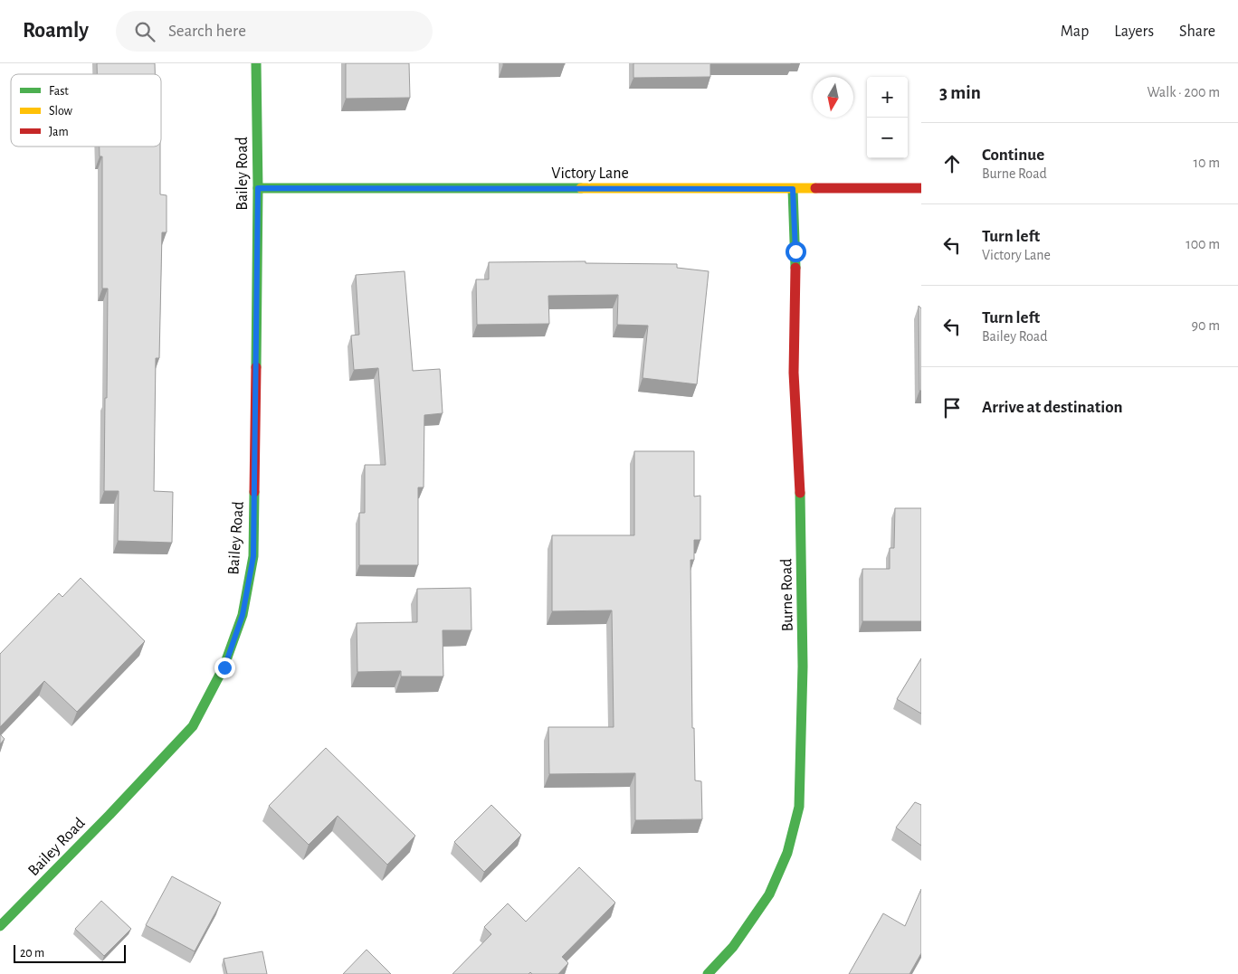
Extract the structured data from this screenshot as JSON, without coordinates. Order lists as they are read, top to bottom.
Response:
{
  "streets": {
    "street": ["Victory Lane", "Bailey Road", "Burne Road"]
  },
  "crossings": [
    ["Victory Lane", "Bailey Road"],
    ["Victory Lane", "Burne Road"]
  ],
  "legend": ["Fast", "Slow", "Jam"],
  "scale_bar": "20 m",
  "north": "bottom",
  "page": {
    "header": "Roamly",
    "search": "Search here",
    "nav": ["Map", "Layers", "Share"],
    "heading": ["3 min", "Walk · 200 m"],
    "map_buttons": ["+", "−"],
    "list": [
      ["Continue", "Burne Road", "10 m"],
      ["Turn left", "Victory Lane", "100 m"],
      ["Turn left", "Bailey Road", "90 m"],
      "Arrive at destination"
    ],
    "scale": "20 m"
  }
}
